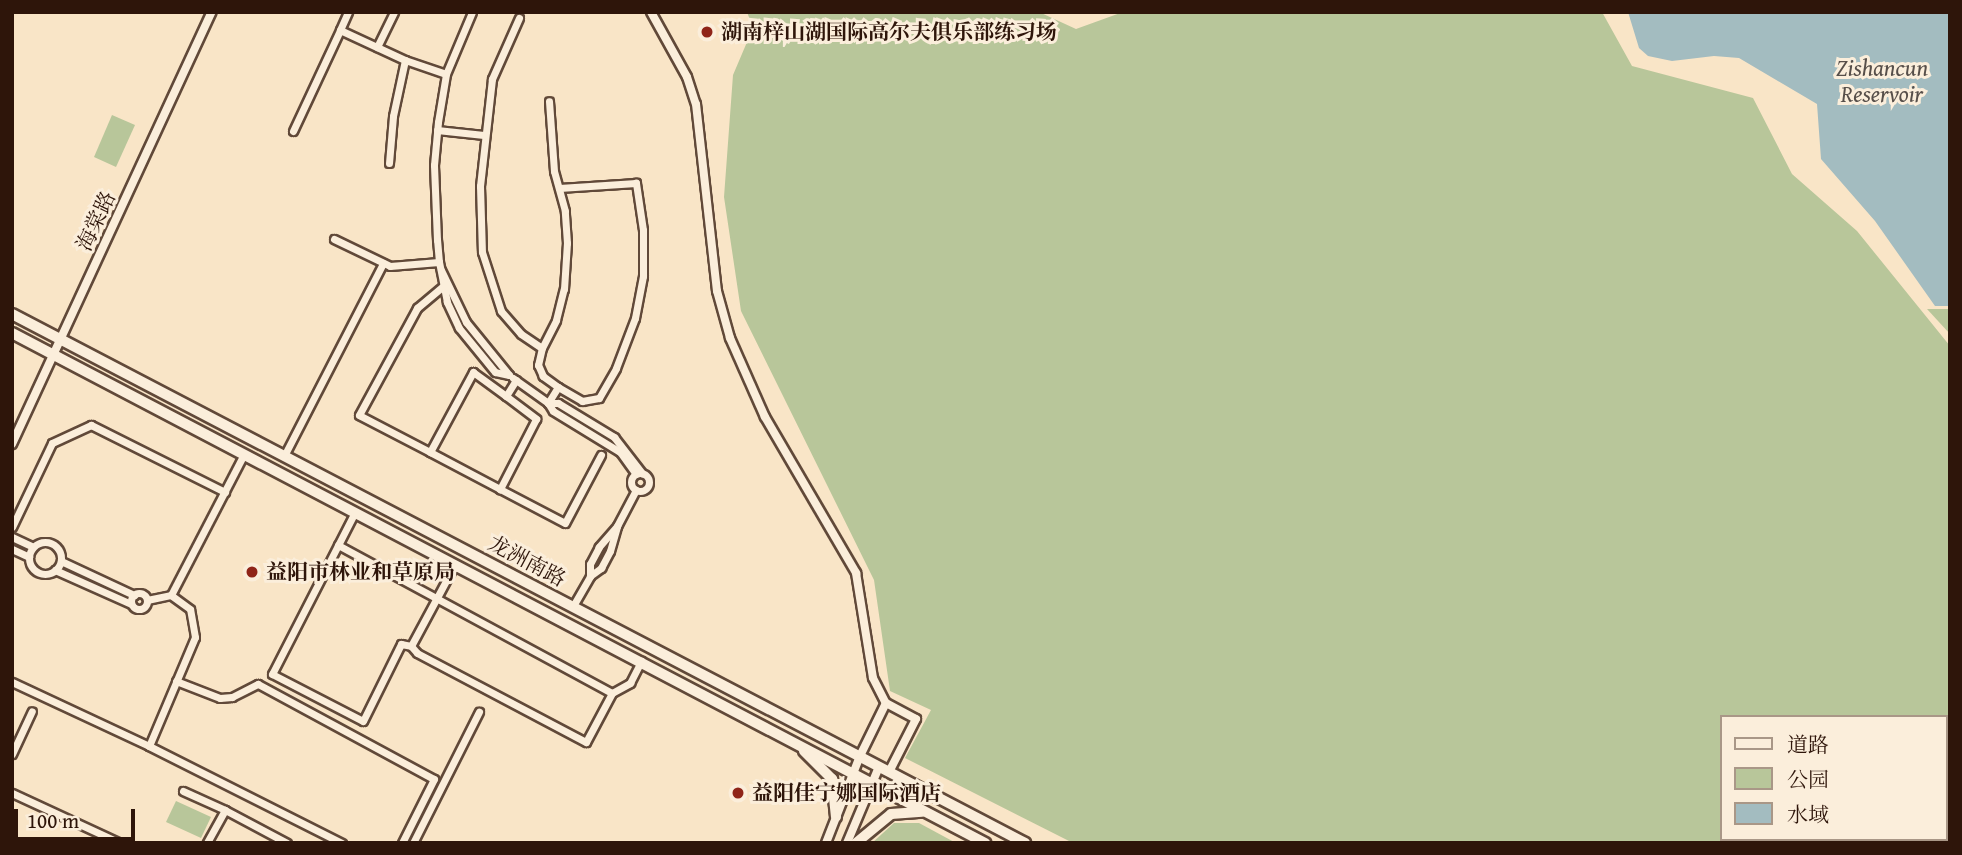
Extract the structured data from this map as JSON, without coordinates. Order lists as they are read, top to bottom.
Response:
{
  "streets": {
    "main road": ["龙洲南路"],
    "street": ["海棠路"]
  },
  "crossings": [
    ["海棠路", "龙洲南路"]
  ],
  "water": ["Zishancun Reservoir"],
  "places": ["湖南梓山湖国际高尔夫俱乐部练习场", "益阳市林业和草原局", "益阳佳宁娜国际酒店"],
  "legend": ["道路", "公园", "水域"],
  "scale_bar": "100 m"
}
